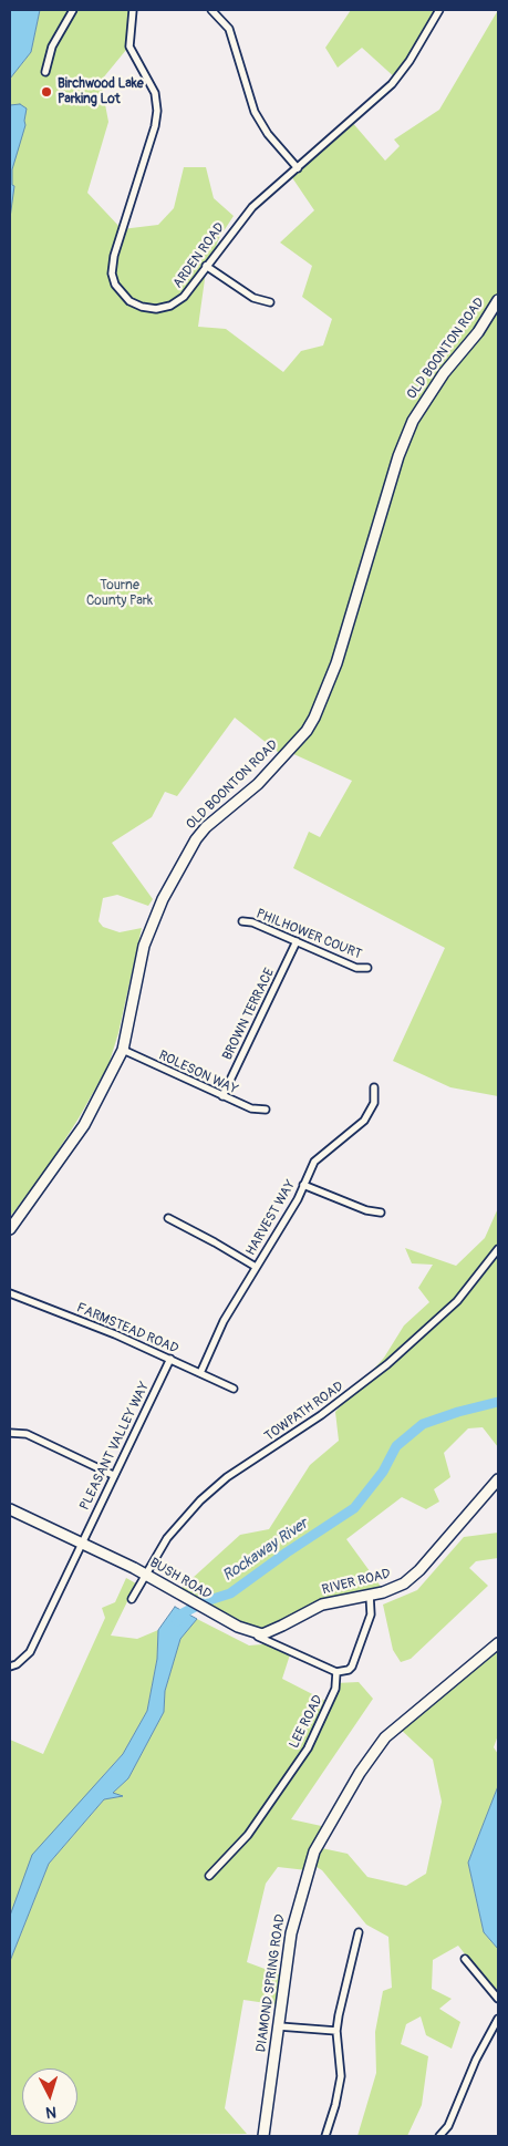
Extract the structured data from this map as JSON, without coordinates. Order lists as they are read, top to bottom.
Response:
{
  "streets": {
    "street": [
      "ARDEN ROAD",
      "OLD BOONTON ROAD",
      "PHILHOWER COURT",
      "BROWN TERRACE",
      "ROLESON WAY",
      "HARVEST WAY",
      "FARMSTEAD ROAD",
      "TOWPATH ROAD",
      "PLEASANT VALLEY WAY",
      "BUSH ROAD",
      "RIVER ROAD",
      "LEE ROAD",
      "DIAMOND SPRING ROAD"
    ]
  },
  "crossings": [
    ["OLD BOONTON ROAD", "ROLESON WAY"],
    ["PHILHOWER COURT", "BROWN TERRACE"],
    ["BROWN TERRACE", "ROLESON WAY"],
    ["HARVEST WAY", "FARMSTEAD ROAD"],
    ["FARMSTEAD ROAD", "PLEASANT VALLEY WAY"],
    ["TOWPATH ROAD", "BUSH ROAD"],
    ["PLEASANT VALLEY WAY", "BUSH ROAD"],
    ["BUSH ROAD", "RIVER ROAD"],
    ["BUSH ROAD", "LEE ROAD"]
  ],
  "water": ["Rockaway River"],
  "parks": ["Tourne County Park"],
  "places": ["Birchwood Lake Parking Lot"],
  "north": "bottom"
}
